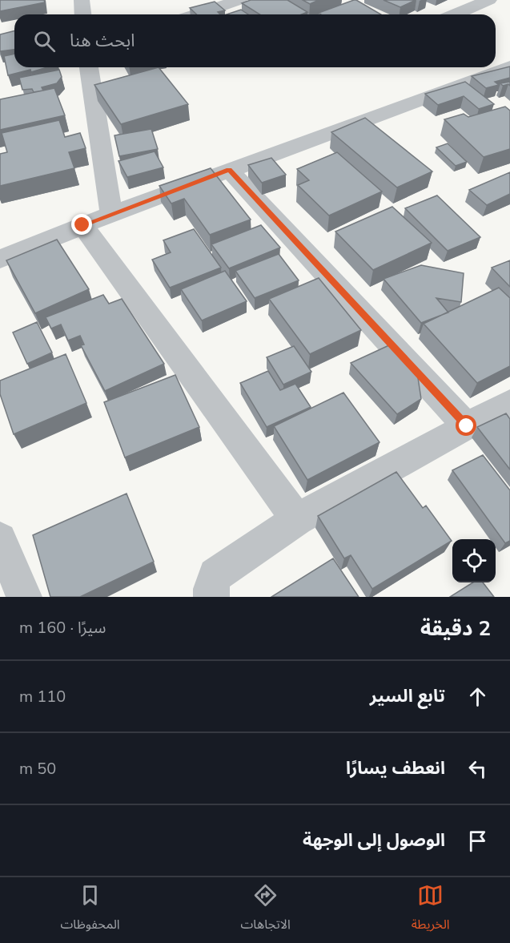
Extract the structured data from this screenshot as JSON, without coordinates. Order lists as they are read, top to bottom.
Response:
{
  "page": {
    "search": "ابحث هنا",
    "heading": ["2 دقيقة", "سيرًا · 160 m"],
    "list": [
      ["تابع السير", "110 m"],
      ["انعطف يسارًا", "50 m"],
      "الوصول إلى الوجهة"
    ],
    "nav": ["الخريطة", "الاتجاهات", "المحفوظات"]
  }
}
